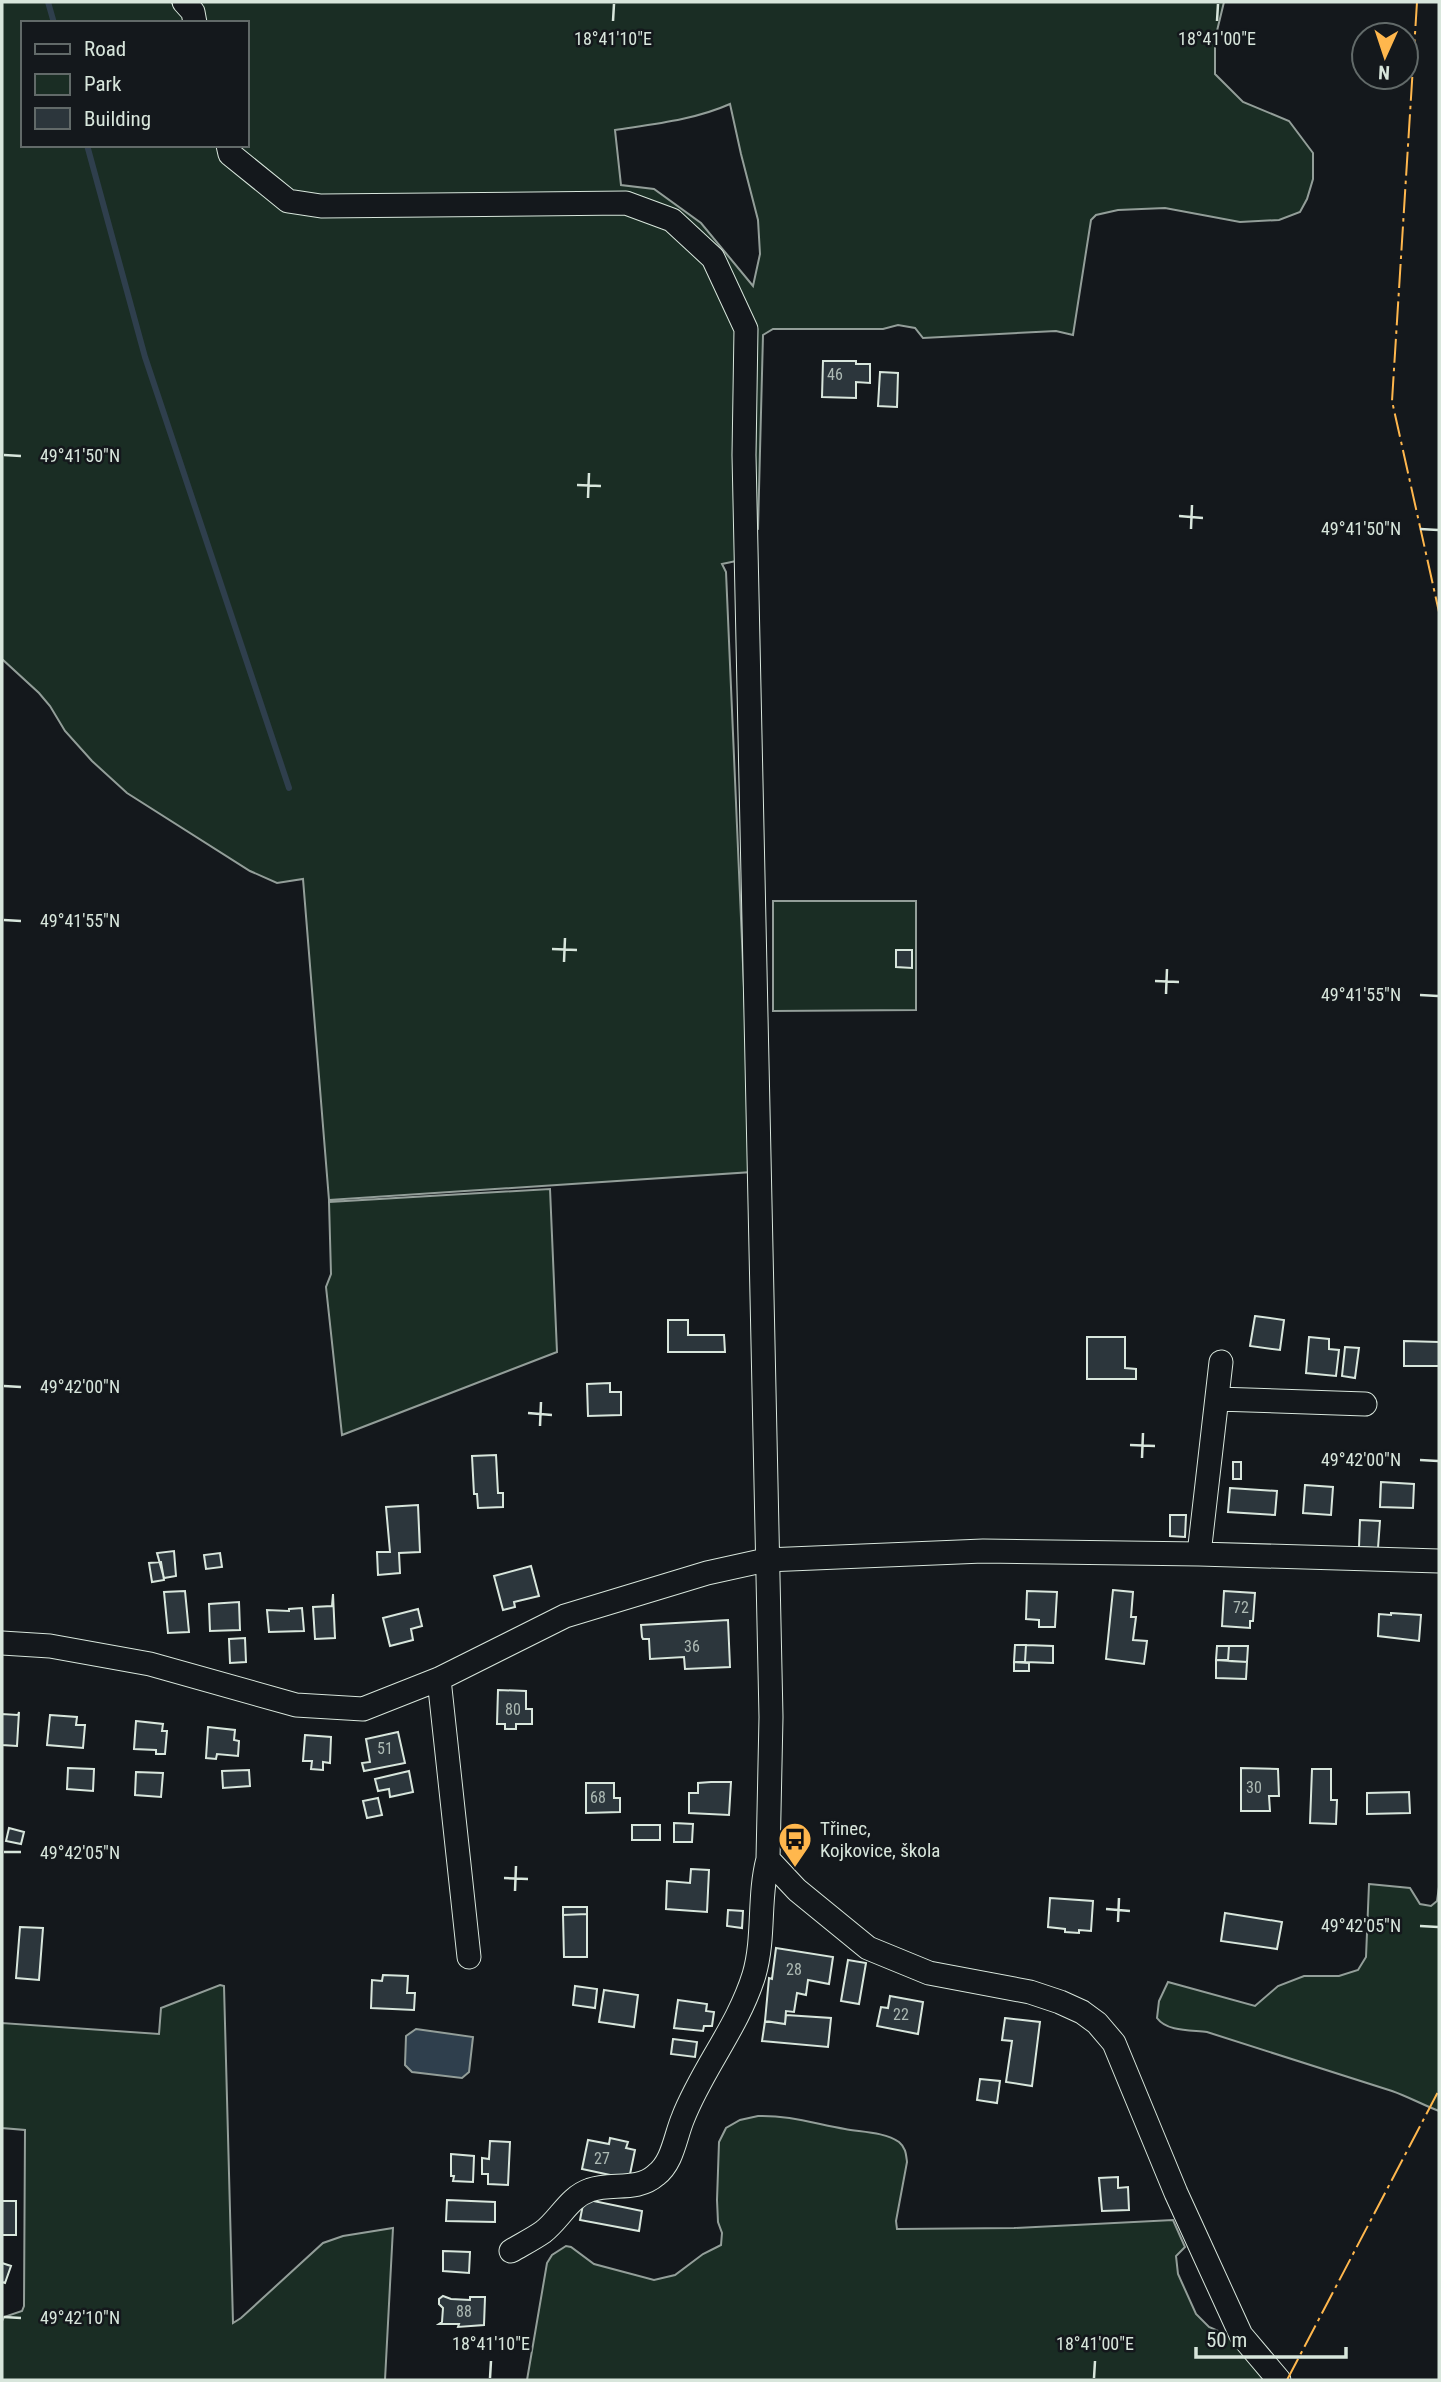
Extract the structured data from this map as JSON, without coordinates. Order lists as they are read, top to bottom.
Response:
{
  "places": {
    "bus stop": ["Třinec, Kojkovice, škola"]
  },
  "house_numbers": [
    "46",
    "72",
    "36",
    "80",
    "51",
    "30",
    "68",
    "28",
    "22",
    "27",
    "88"
  ],
  "legend": ["Road", "Park", "Building"],
  "scale_bar": "50 m",
  "north": "bottom",
  "coordinates": [
    "18°41'10\"E",
    "18°41'00\"E",
    "49°41'50\"N",
    "49°41'55\"N",
    "49°42'00\"N",
    "49°42'05\"N",
    "49°42'10\"N"
  ]
}
